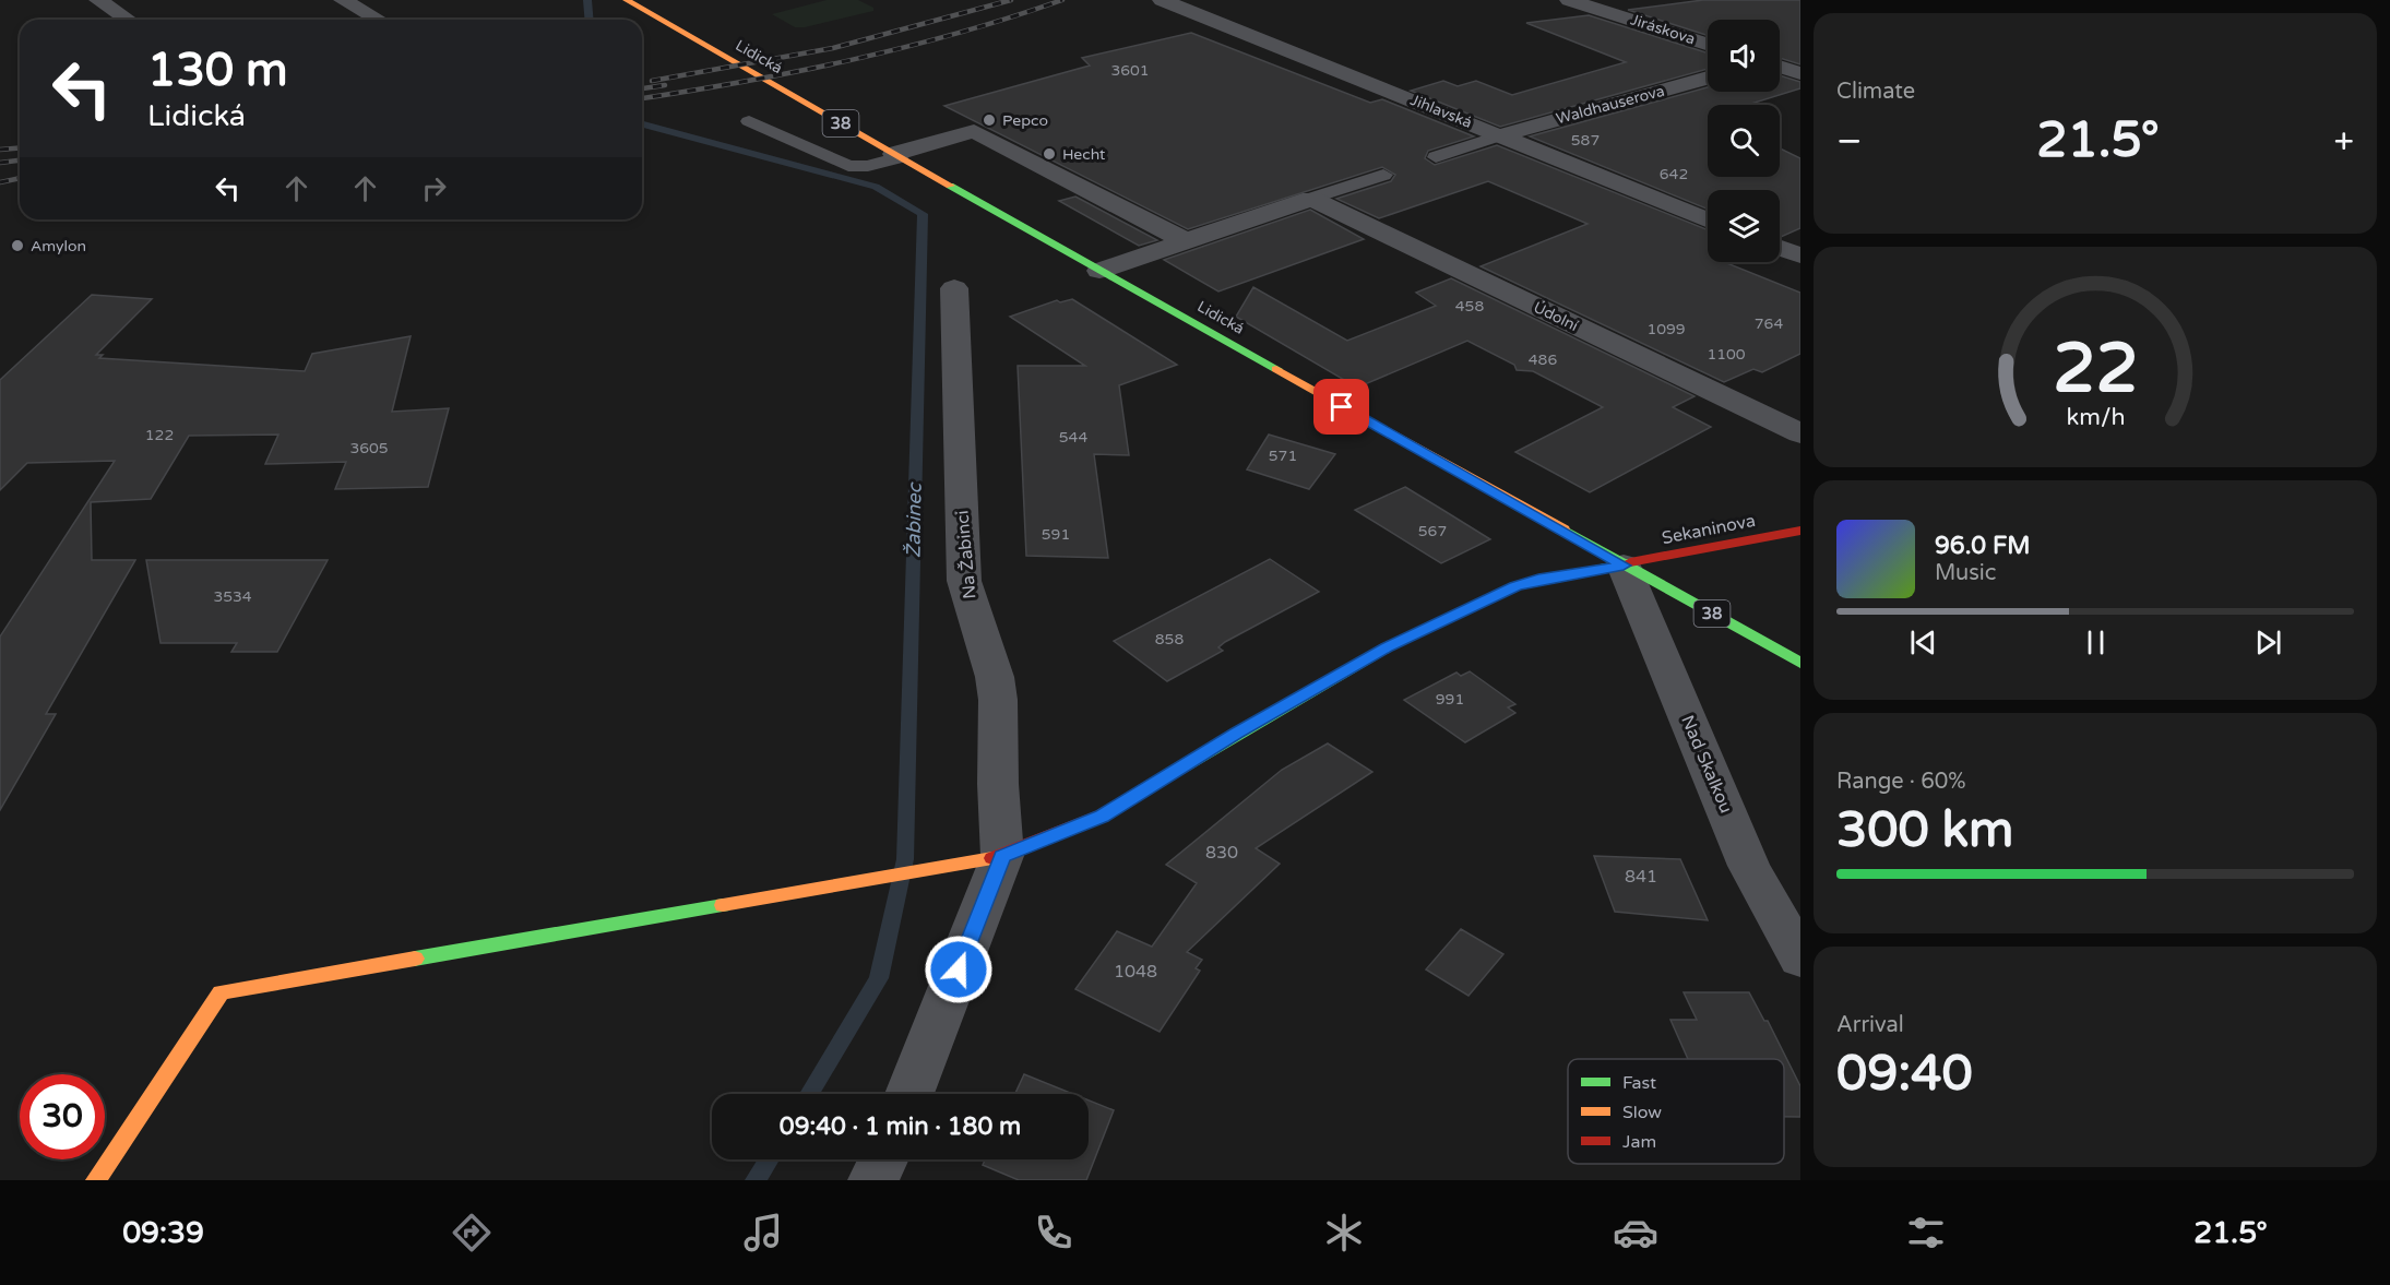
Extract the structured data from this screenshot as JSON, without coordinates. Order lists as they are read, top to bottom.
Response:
{
  "streets": {
    "main road": ["Lidická", "38", "Sekaninova"],
    "street": [
      "Jiráskova",
      "Waldhauserova",
      "Jihlavská",
      "Údolní",
      "Na Žabinci",
      "Nad Skalkou"
    ]
  },
  "crossings": [
    ["Lidická", "Sekaninova"],
    ["Lidická", "Nad Skalkou"],
    ["Waldhauserova", "Jihlavská"],
    ["Sekaninova", "Na Žabinci"],
    ["Sekaninova", "Nad Skalkou"]
  ],
  "water": ["Žabinec"],
  "places": ["Pepco", "Hecht", "Amylon"],
  "house_numbers": [
    "3601",
    "587",
    "642",
    "458",
    "764",
    "1099",
    "1100",
    "486",
    "122",
    "544",
    "3605",
    "571",
    "567",
    "591",
    "3534",
    "858",
    "991",
    "830",
    "841",
    "1048"
  ],
  "legend": ["Fast", "Slow", "Jam"],
  "page": {
    "tile": [
      "Climate",
      ["Range · 60%", "300 km"],
      ["Arrival", "09:40"]
    ],
    "turn": ["130 m", "Lidická"],
    "heat": ["−", "21.5°", "+"],
    "song": ["96.0 FM", "Music"],
    "limit": "30",
    "trip": "09:40 · 1 min · 180 m",
    "tabs": ["09:39", "21.5°"],
    "gauge": ["22", "km/h"]
  }
}
